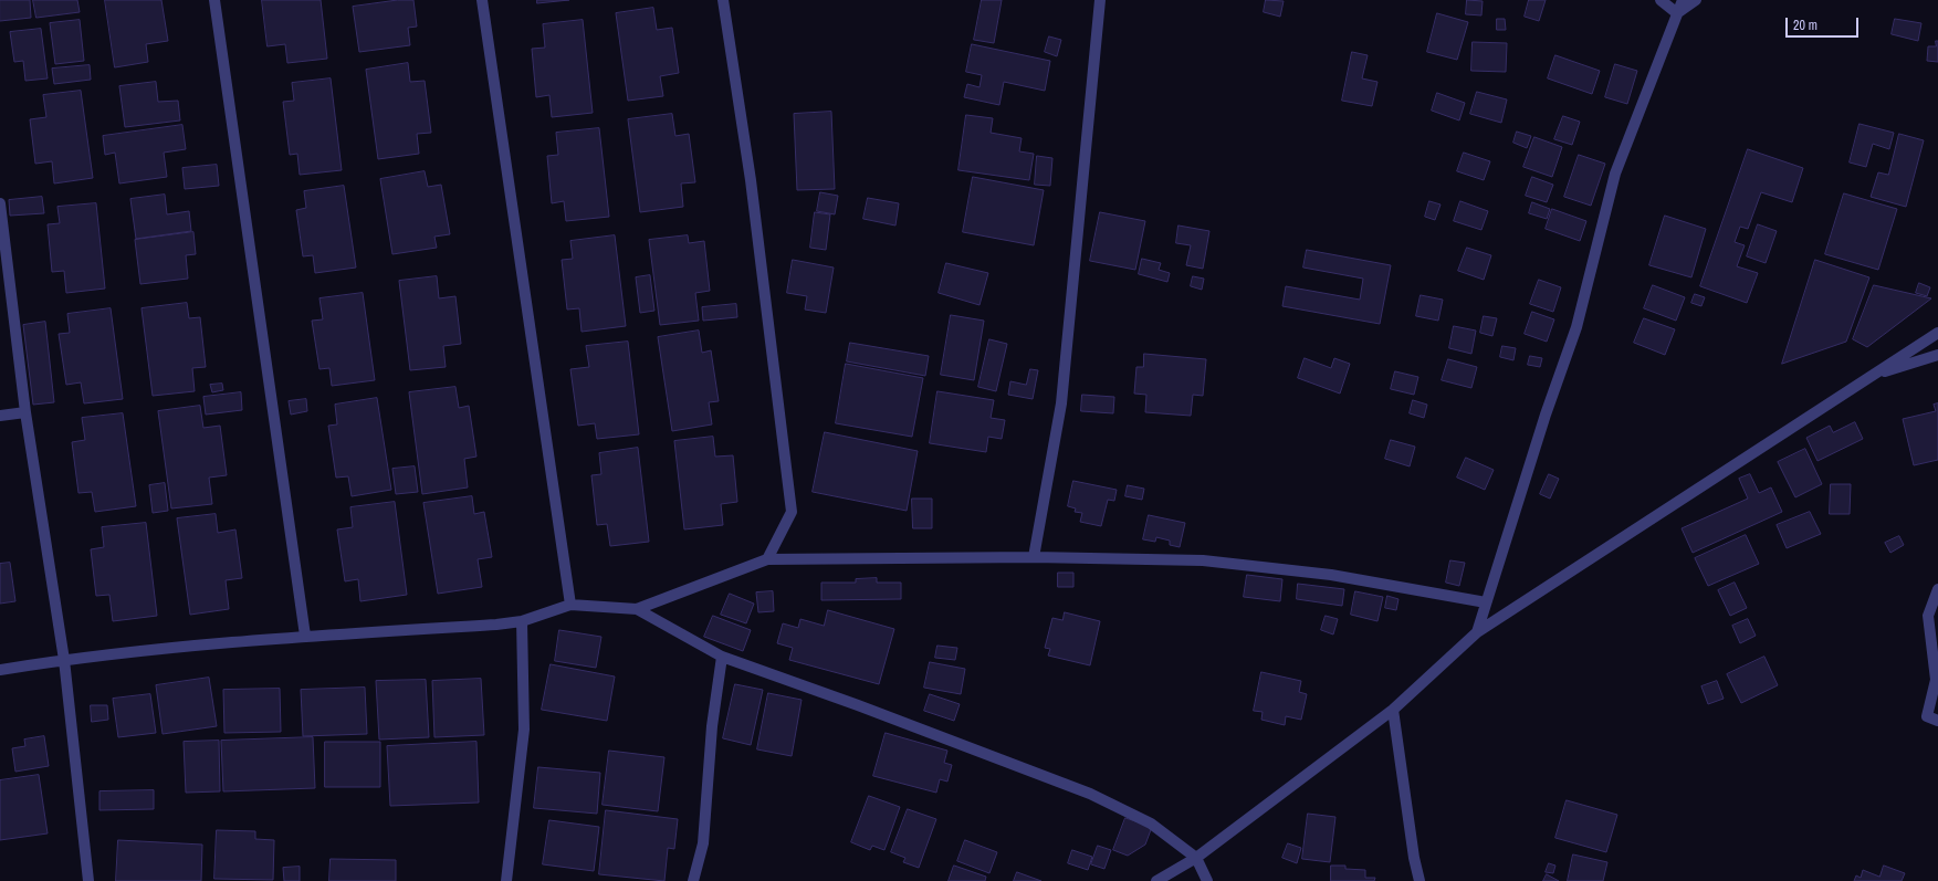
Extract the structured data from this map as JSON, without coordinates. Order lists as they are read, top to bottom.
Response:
{
  "scale_bar": "20 m"
}
